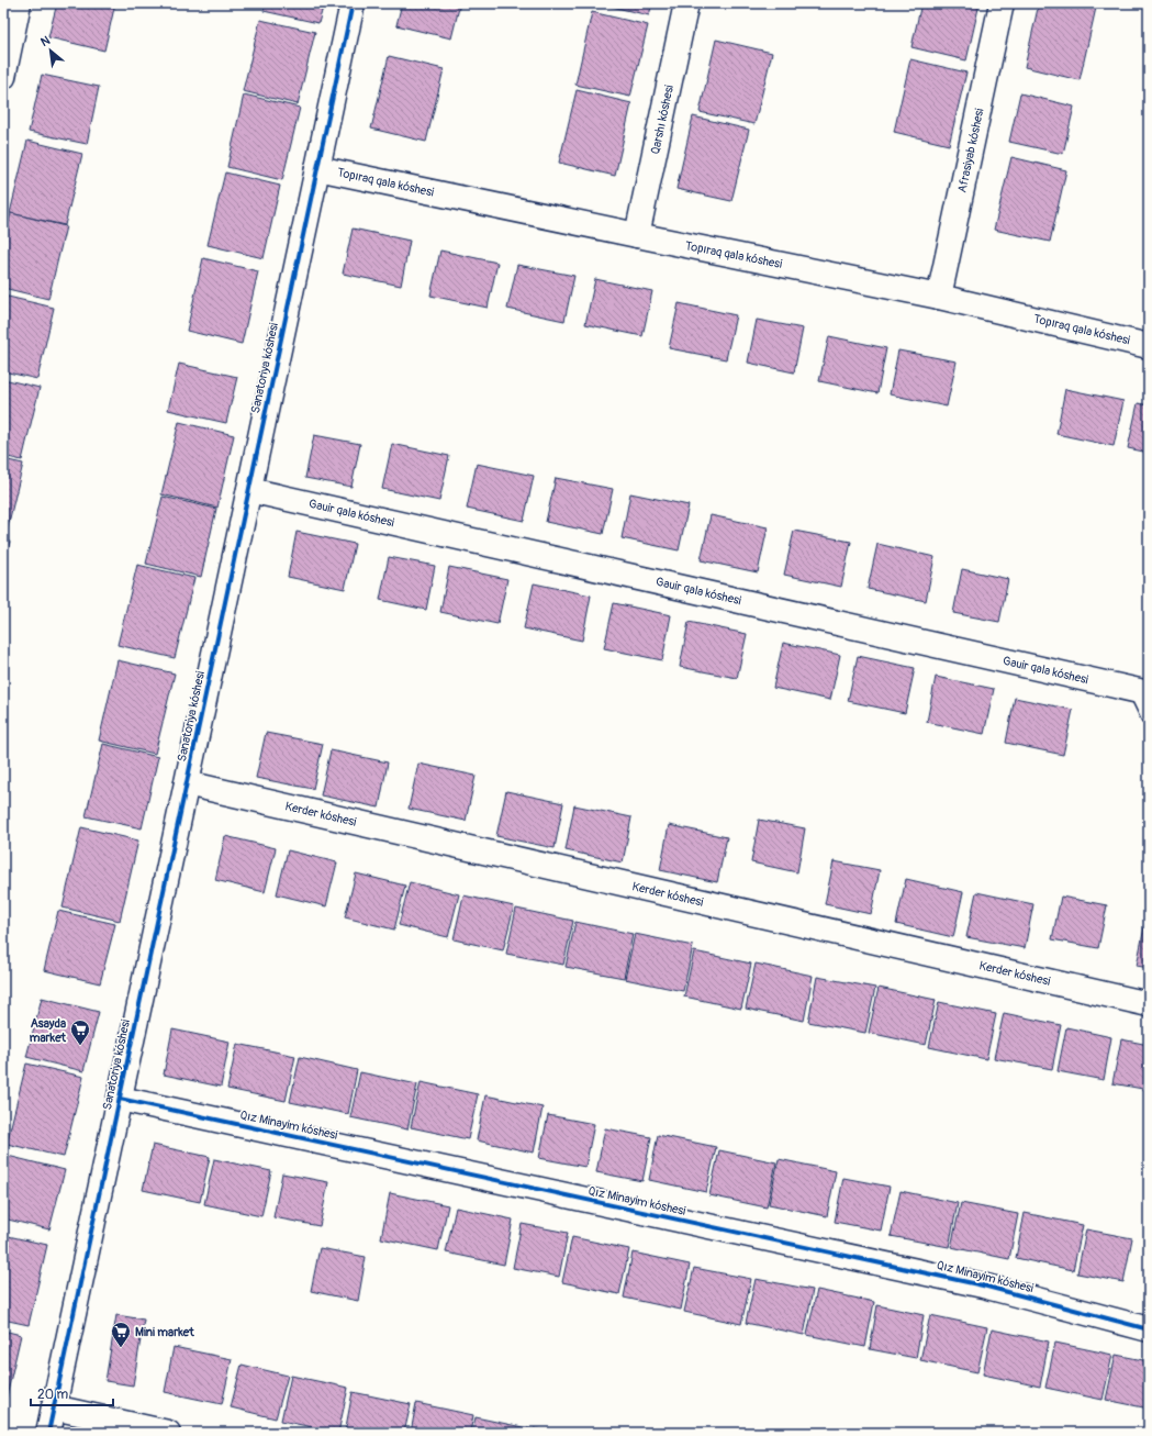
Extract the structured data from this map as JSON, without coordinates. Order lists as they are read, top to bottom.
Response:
{
  "streets": {
    "street": [
      "Qarshı kóshesi",
      "Afrasiyab kóshesi",
      "Topıraq qala kóshesi",
      "Sanatoriya kóshesi",
      "Gauir qala kóshesi",
      "Kerder kóshesi",
      "Qız Minayim kóshesi"
    ]
  },
  "crossings": [
    ["Qarshı kóshesi", "Topıraq qala kóshesi"],
    ["Afrasiyab kóshesi", "Topıraq qala kóshesi"],
    ["Topıraq qala kóshesi", "Sanatoriya kóshesi"],
    ["Sanatoriya kóshesi", "Gauir qala kóshesi"],
    ["Sanatoriya kóshesi", "Kerder kóshesi"],
    ["Sanatoriya kóshesi", "Qız Minayim kóshesi"]
  ],
  "places": {
    "supermarket": ["Asayda market", "Mini market"]
  },
  "scale_bar": "20 m",
  "north": "top left"
}
